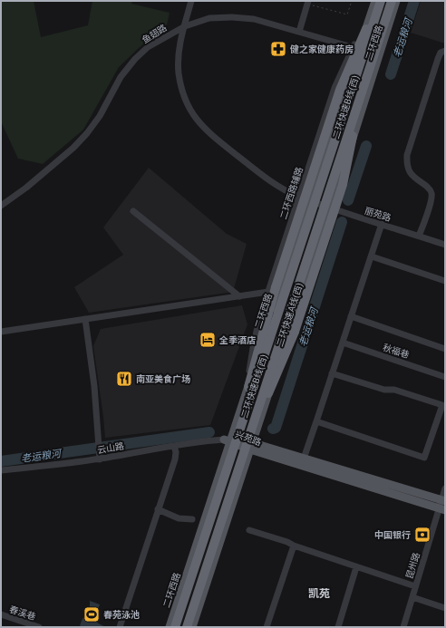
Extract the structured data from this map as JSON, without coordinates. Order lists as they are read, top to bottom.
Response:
{
  "streets": {
    "highway": ["二环快速B线(西)", "二环快速A线(西)"],
    "main road": ["二环西路", "兴苑路"],
    "street": [
      "鱼翅路",
      "二环西路辅路",
      "丽苑路",
      "秋福巷",
      "云山路",
      "昆州路",
      "春溪巷"
    ]
  },
  "crossings": [
    ["鱼翅路", "二环西路"],
    ["鱼翅路", "二环西路辅路"],
    ["鱼翅路", "丽苑路"],
    ["鱼翅路", "二环快速A线(西)"],
    ["二环西路", "二环西路辅路"],
    ["二环西路", "丽苑路"],
    ["二环西路", "二环快速A线(西)"],
    ["二环西路", "兴苑路"],
    ["二环西路", "云山路"],
    ["二环西路辅路", "丽苑路"],
    ["兴苑路", "云山路"],
    ["兴苑路", "昆州路"]
  ],
  "districts": ["凯苑"],
  "water": ["老运粮河"],
  "places": {
    "pharmacy": ["健之家健康药房"],
    "hotel": ["全季酒店"],
    "restaurant": ["南亚美食广场"],
    "bank": ["中国银行"],
    "sports": ["春苑泳池"]
  }
}
